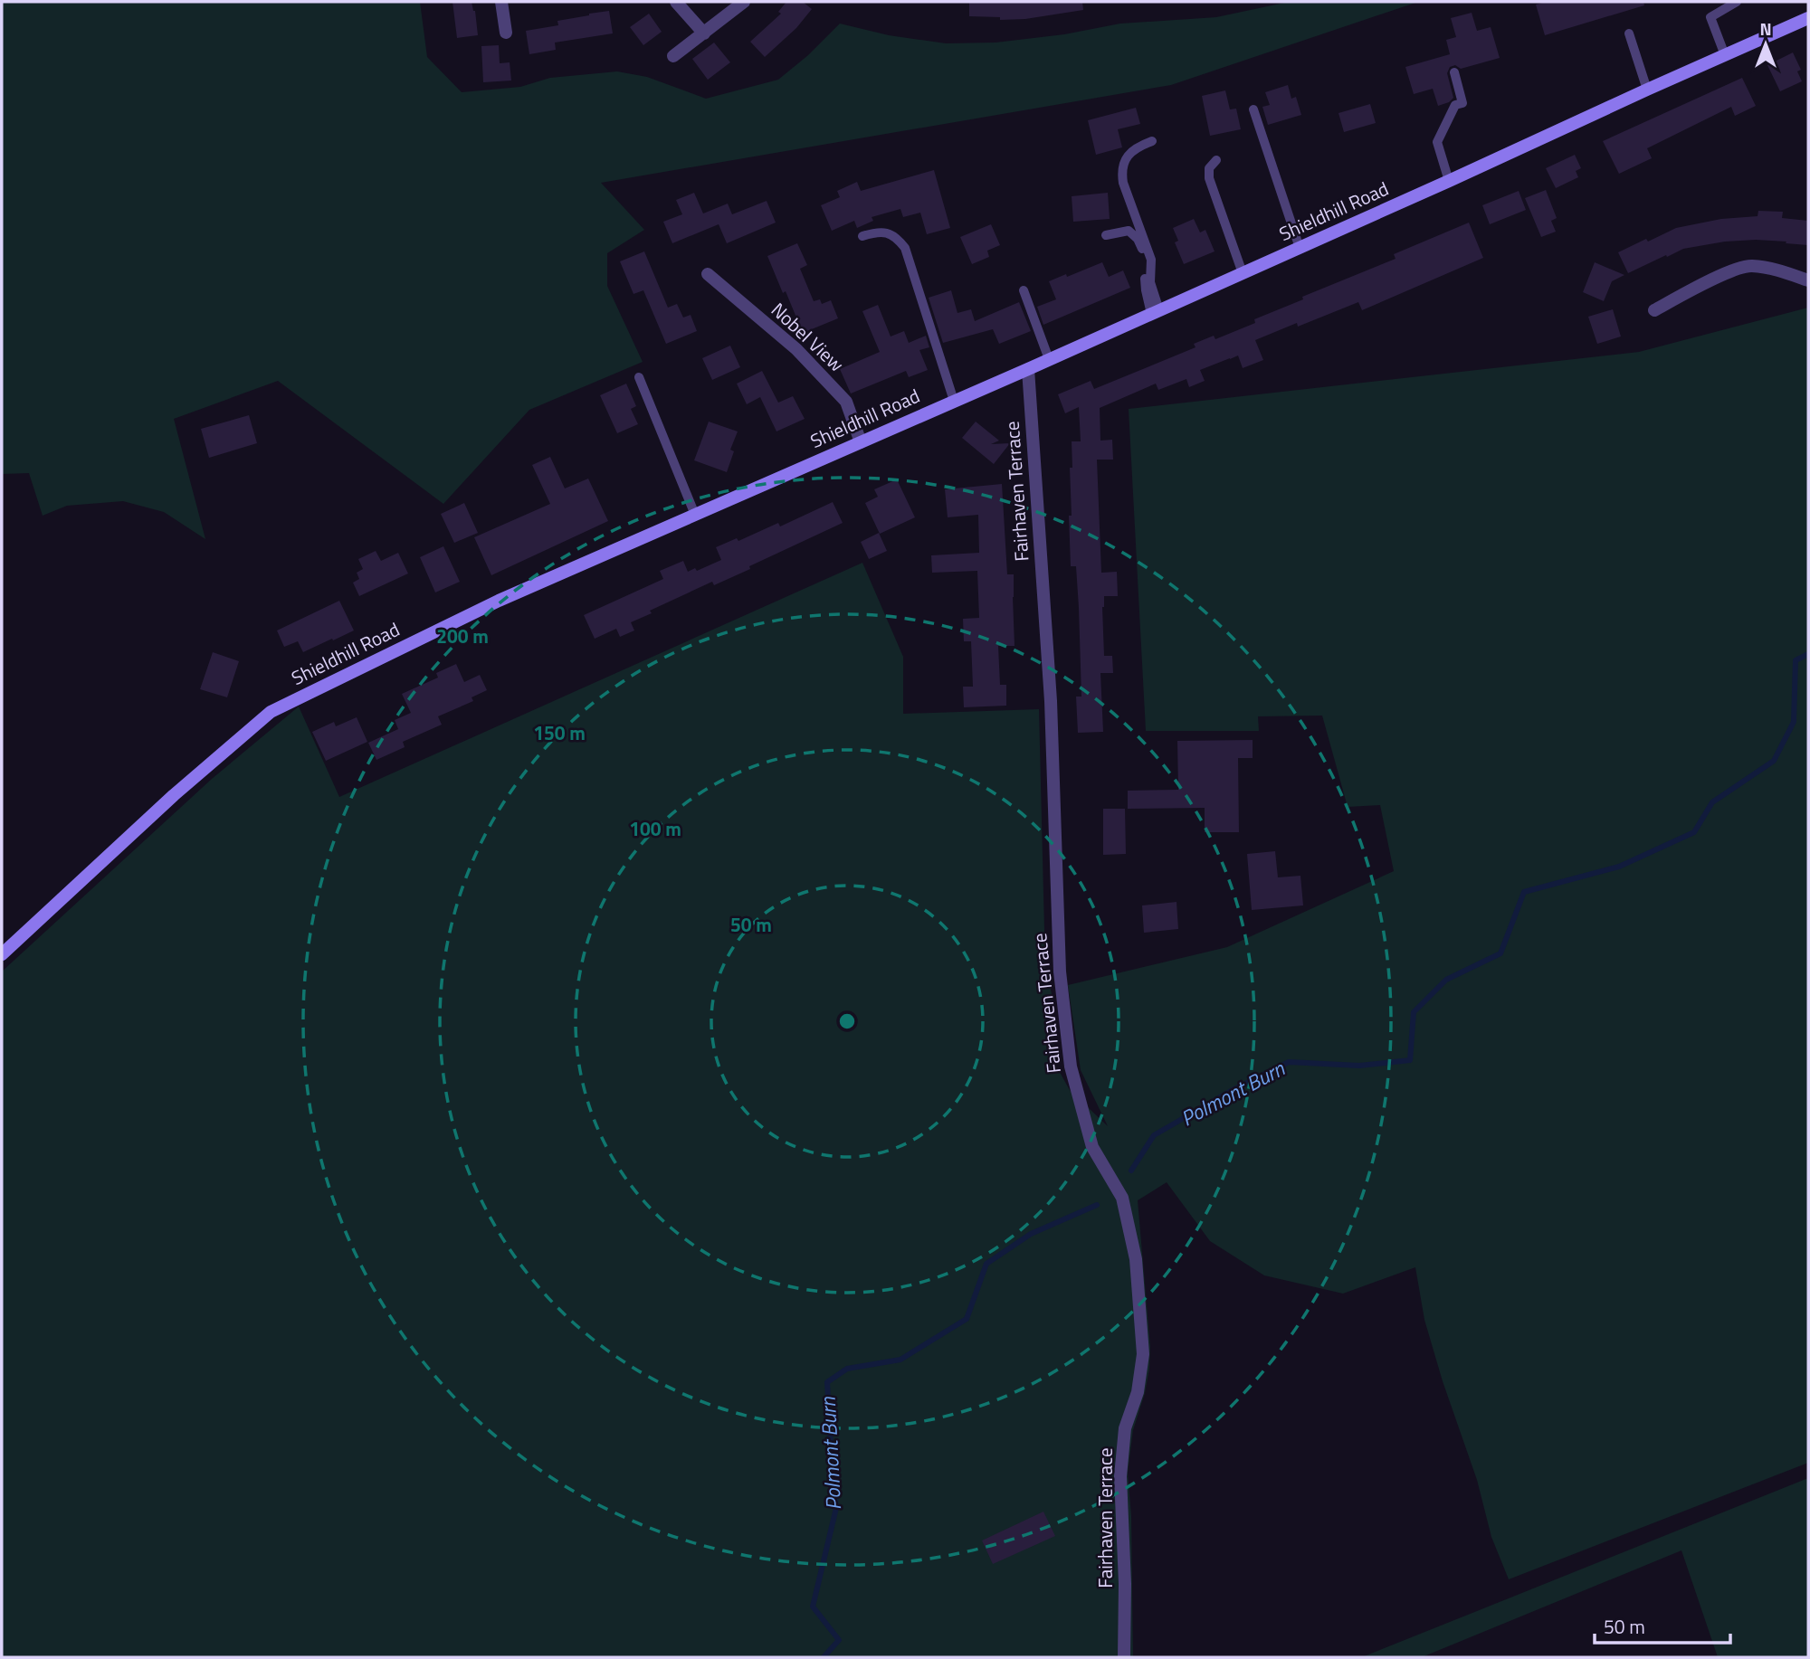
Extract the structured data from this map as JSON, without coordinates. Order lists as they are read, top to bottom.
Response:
{
  "streets": {
    "main road": ["Shieldhill Road"],
    "street": ["Nobel View", "Fairhaven Terrace"]
  },
  "crossings": [
    ["Shieldhill Road", "Nobel View"],
    ["Shieldhill Road", "Fairhaven Terrace"]
  ],
  "water": ["Polmont Burn"],
  "scale_bar": "50 m",
  "north": "top",
  "rings": [
    "200 m",
    "150 m",
    "100 m",
    "50 m"
  ]
}
